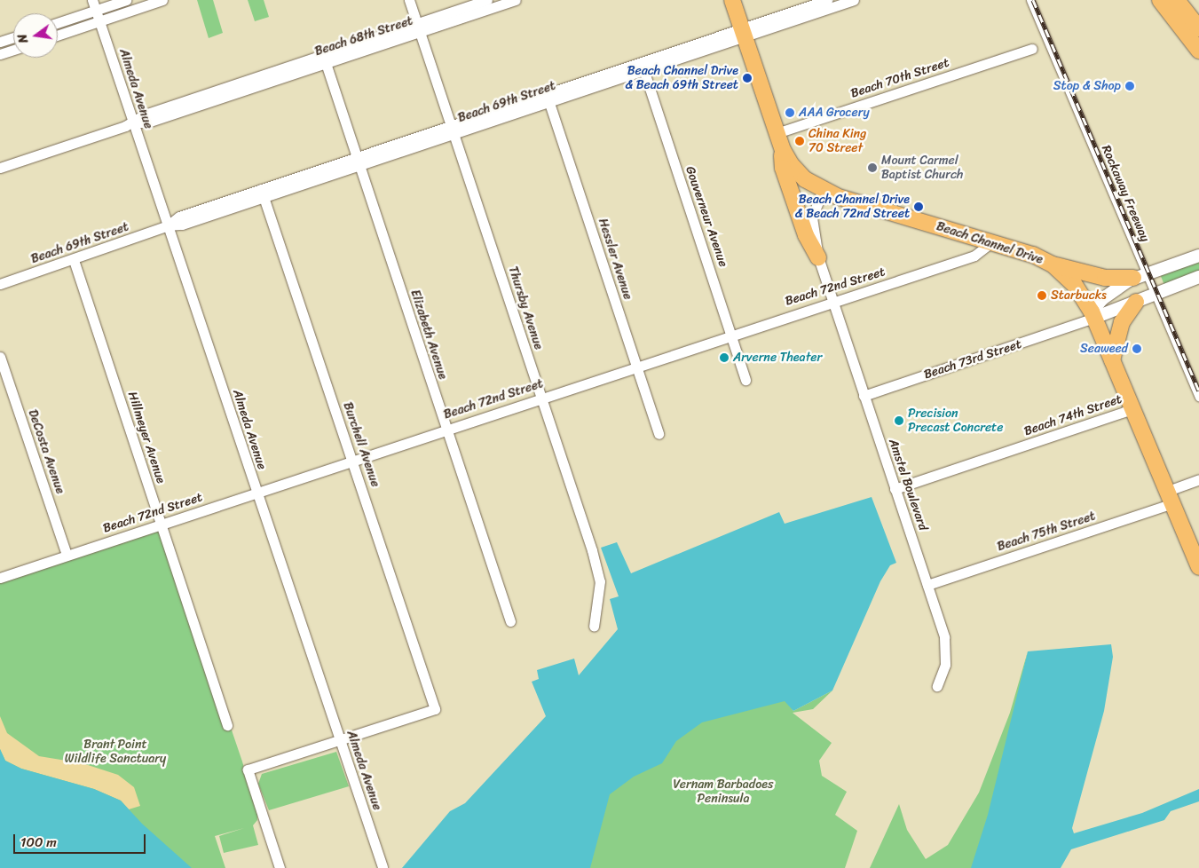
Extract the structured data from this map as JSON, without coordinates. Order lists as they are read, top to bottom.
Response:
{
  "streets": {
    "main road": ["Beach Channel Drive"],
    "street": [
      "Beach 68th Street",
      "Beach 70th Street",
      "Almeda Avenue",
      "Beach 69th Street",
      "Rockaway Freeway",
      "Gouverneur Avenue",
      "Hessler Avenue",
      "Beach 72nd Street",
      "Thursby Avenue",
      "Elizabeth Avenue",
      "Beach 73rd Street",
      "Beach 74th Street",
      "Hillmeyer Avenue",
      "Burchell Avenue",
      "DeCosta Avenue",
      "Amstel Boulevard",
      "Beach 75th Street"
    ]
  },
  "crossings": [
    ["Beach 68th Street", "Almeda Avenue"],
    ["Beach 68th Street", "Thursby Avenue"],
    ["Beach 68th Street", "Elizabeth Avenue"],
    ["Beach 70th Street", "Beach Channel Drive"],
    ["Almeda Avenue", "Beach 69th Street"],
    ["Almeda Avenue", "Beach 72nd Street"],
    ["Almeda Avenue", "Burchell Avenue"],
    ["Beach 69th Street", "Gouverneur Avenue"],
    ["Beach 69th Street", "Beach Channel Drive"],
    ["Beach 69th Street", "Hessler Avenue"],
    ["Beach 69th Street", "Thursby Avenue"],
    ["Beach 69th Street", "Elizabeth Avenue"],
    ["Beach 69th Street", "Hillmeyer Avenue"],
    ["Beach 69th Street", "Burchell Avenue"],
    ["Rockaway Freeway", "Beach 73rd Street"],
    ["Gouverneur Avenue", "Beach 72nd Street"],
    ["Beach Channel Drive", "Beach 72nd Street"],
    ["Beach Channel Drive", "Beach 73rd Street"],
    ["Beach Channel Drive", "Beach 74th Street"],
    ["Beach Channel Drive", "Amstel Boulevard"],
    ["Beach Channel Drive", "Beach 75th Street"],
    ["Hessler Avenue", "Beach 72nd Street"],
    ["Beach 72nd Street", "Thursby Avenue"],
    ["Beach 72nd Street", "Elizabeth Avenue"],
    ["Beach 72nd Street", "Hillmeyer Avenue"],
    ["Beach 72nd Street", "Burchell Avenue"],
    ["Beach 72nd Street", "DeCosta Avenue"],
    ["Beach 72nd Street", "Amstel Boulevard"],
    ["Beach 73rd Street", "Amstel Boulevard"],
    ["Beach 74th Street", "Amstel Boulevard"],
    ["Amstel Boulevard", "Beach 75th Street"]
  ],
  "parks": ["Brant Point Wildlife Sanctuary", "Vernam Barbadoes Peninsula"],
  "places": [
    "Beach Channel Drive & Beach 69th Street",
    "Stop & Shop",
    "AAA Grocery",
    "China King 70 Street",
    "Mount Carmel Baptist Church",
    "Beach Channel Drive & Beach 72nd Street",
    "Starbucks",
    "Seaweed",
    "Arverne Theater",
    "Precision Precast Concrete"
  ],
  "scale_bar": "100 m",
  "north": "left"
}
